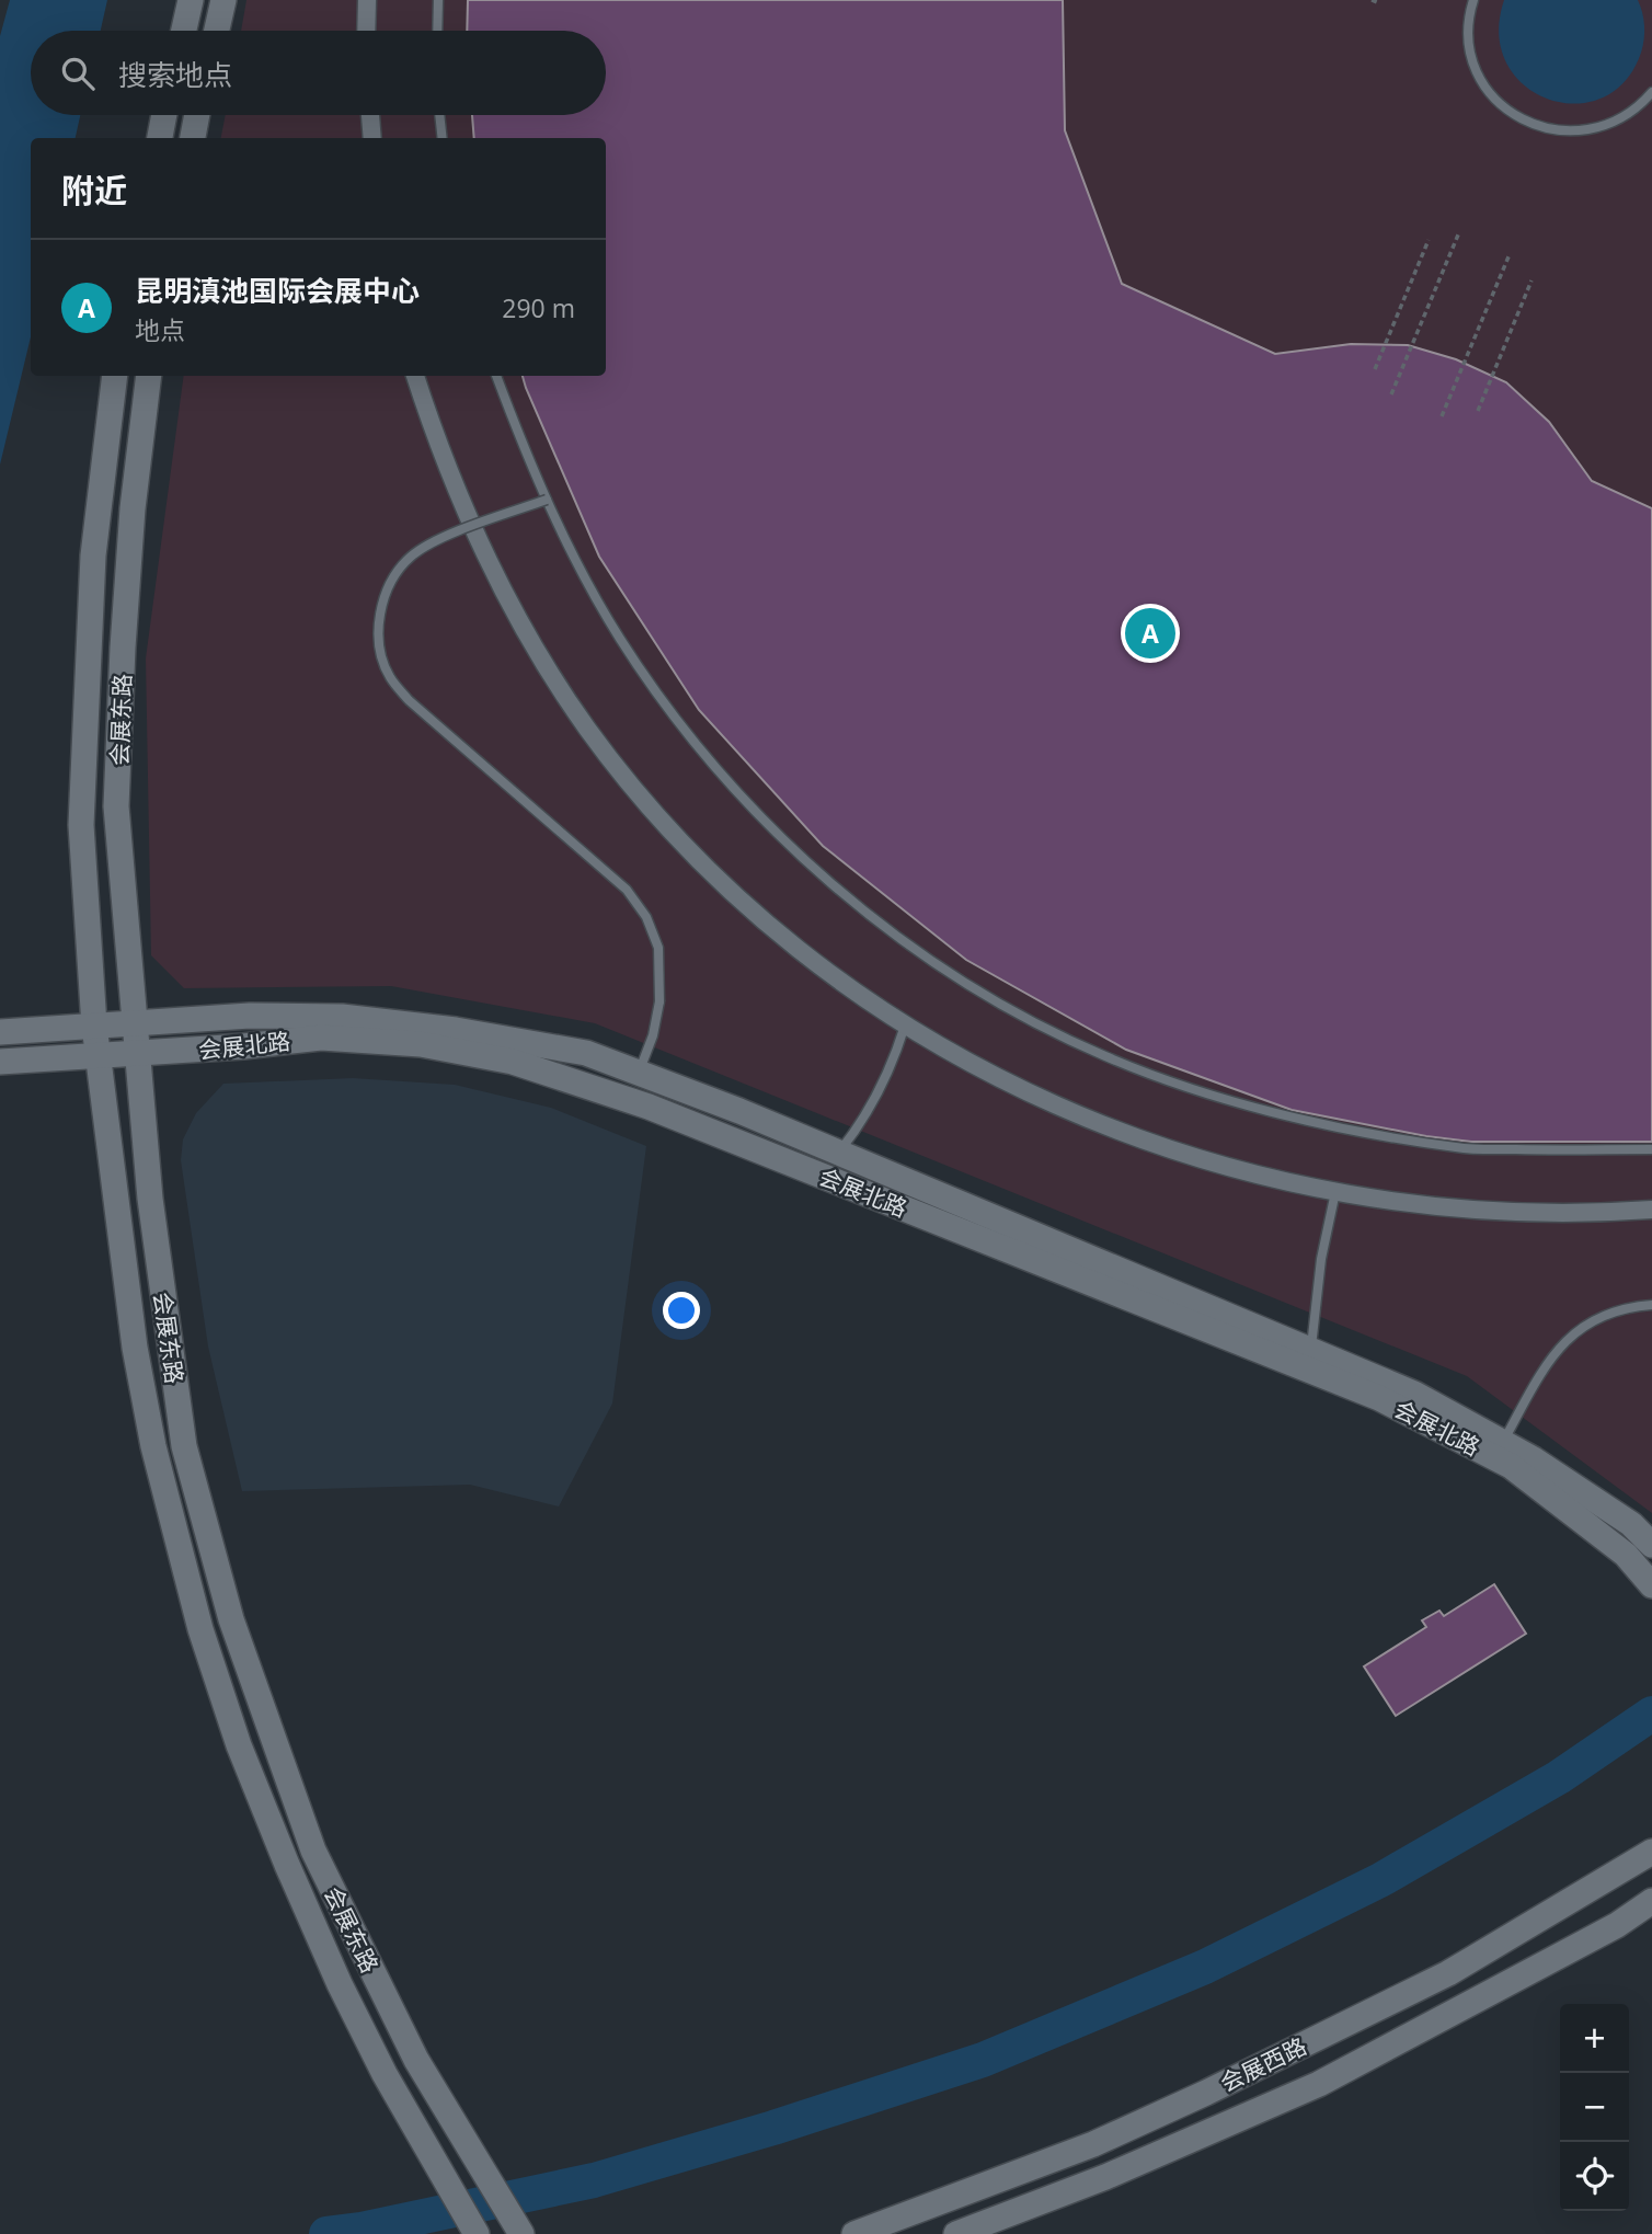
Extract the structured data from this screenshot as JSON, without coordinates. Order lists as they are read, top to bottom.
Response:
{
  "streets": {
    "street": ["会展东路", "会展北路", "会展西路"]
  },
  "crossings": [
    ["会展东路", "会展北路"]
  ],
  "page": {
    "search": "搜索地点",
    "heading": "附近",
    "list": [
      {
        "mark": "A",
        "name": "昆明滇池国际会展中心",
        "note": "地点",
        "value": "290 m"
      }
    ],
    "pins": "A",
    "map_buttons": ["+", "−"]
  }
}
